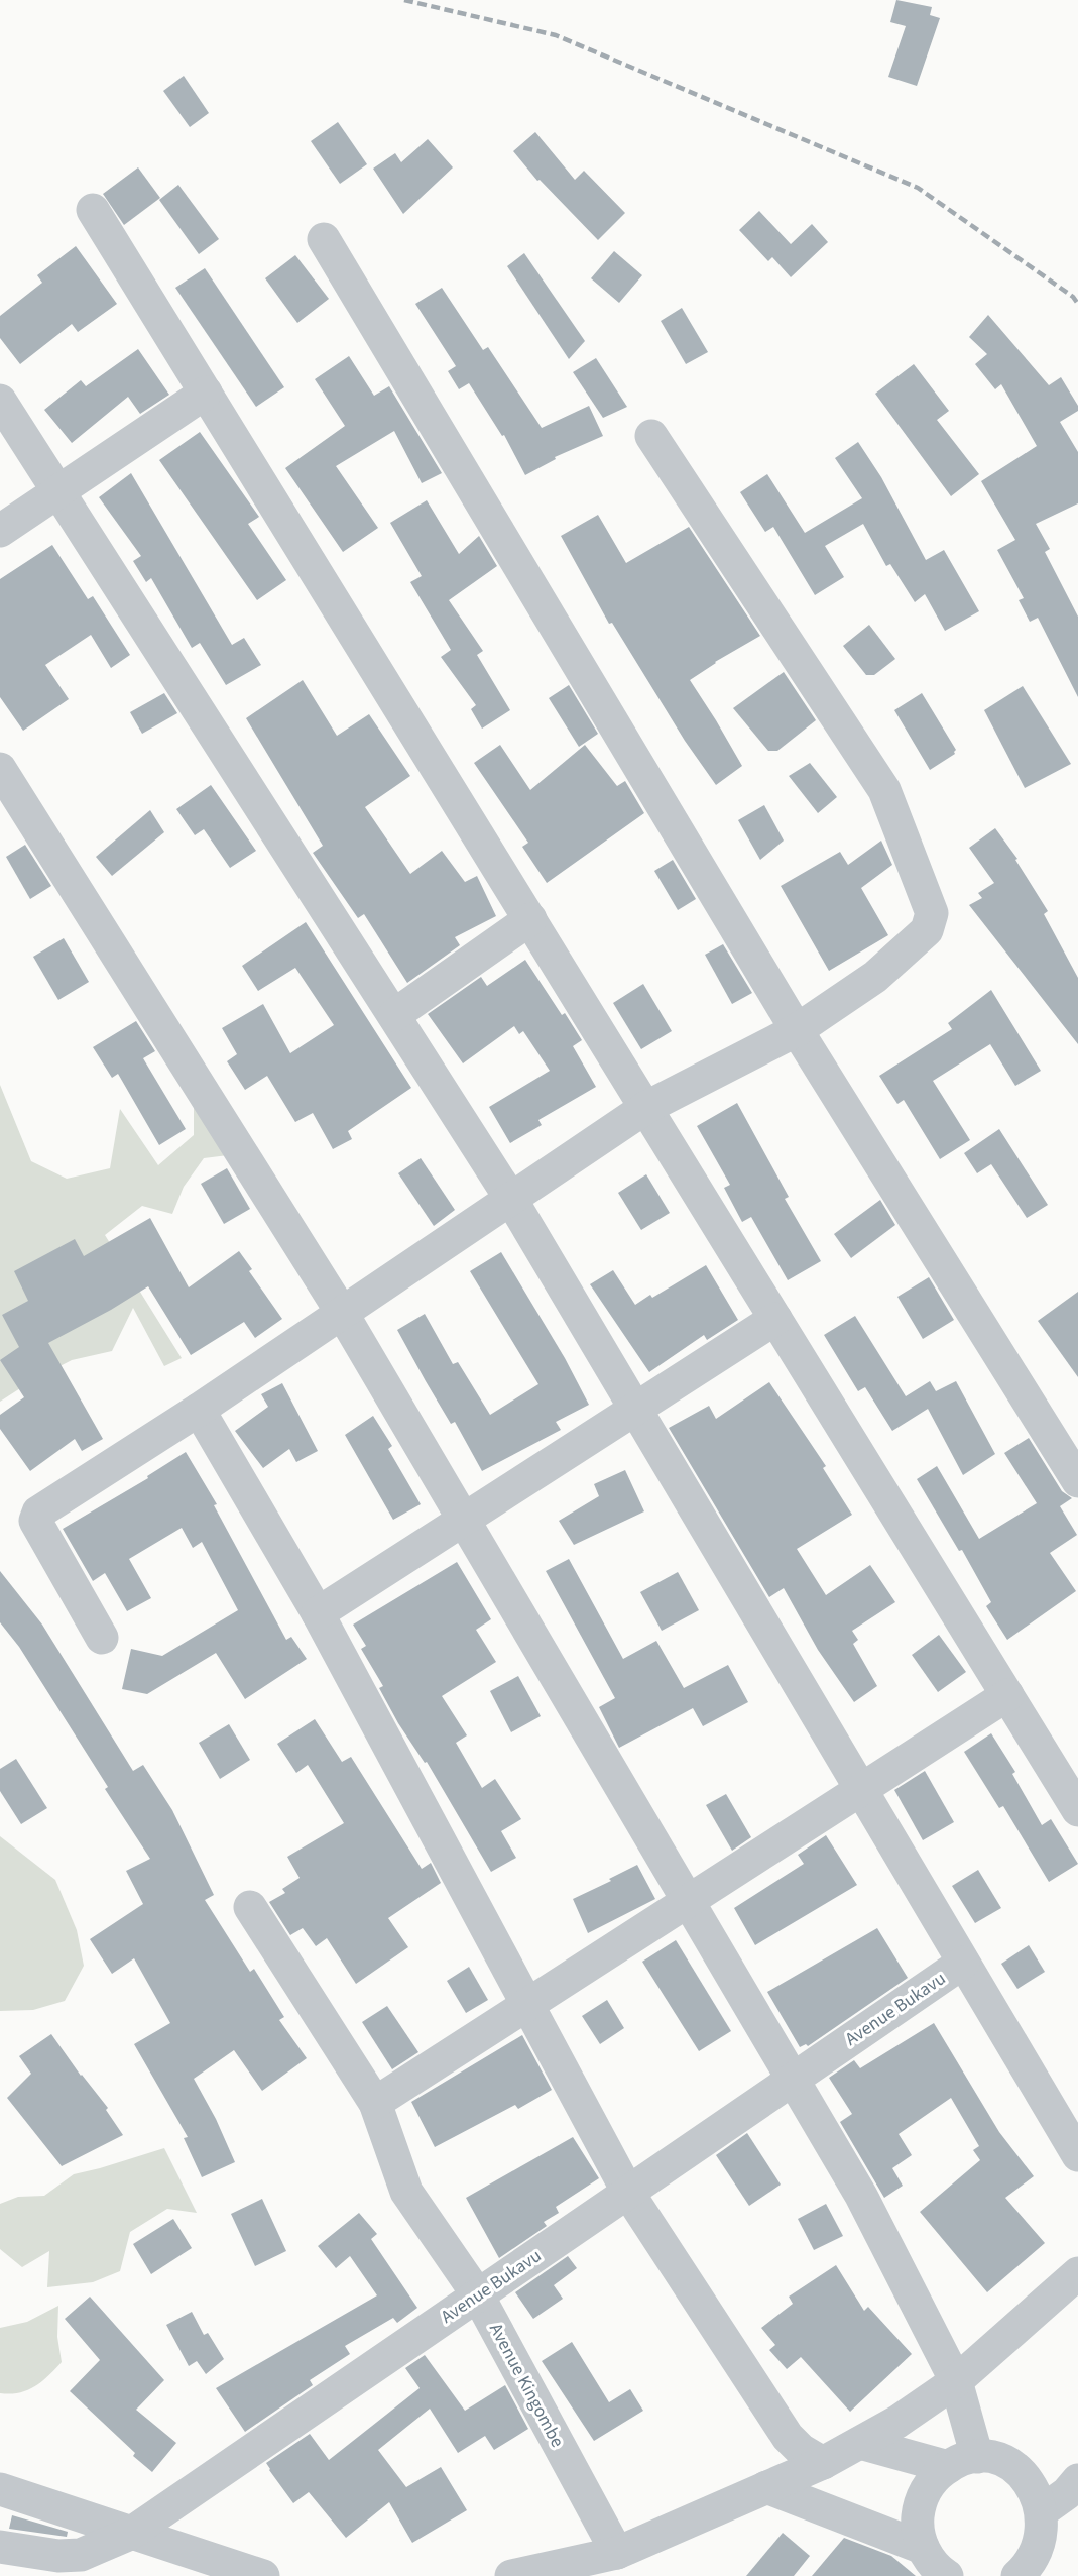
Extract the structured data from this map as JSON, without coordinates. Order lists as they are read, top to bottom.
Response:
{
  "streets": {
    "street": ["Avenue Bukavu", "Avenue Kingombe"]
  },
  "crossings": [
    ["Avenue Bukavu", "Avenue Kingombe"]
  ]
}
